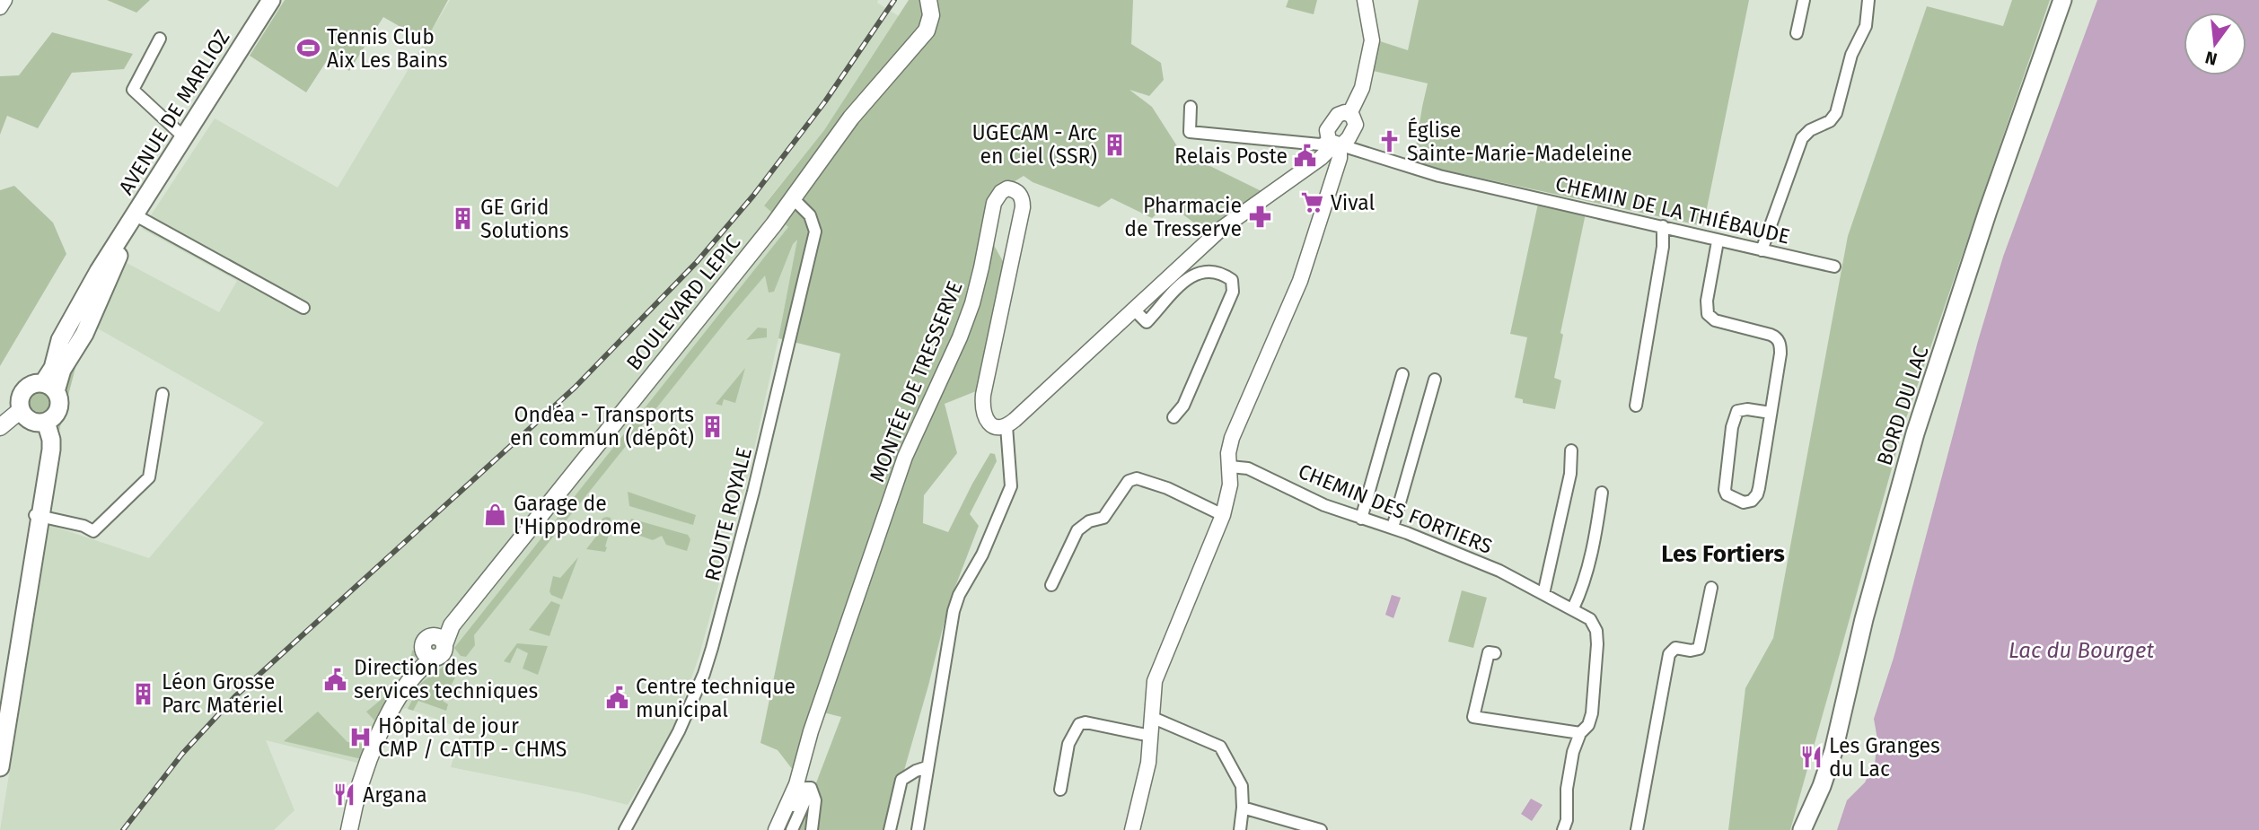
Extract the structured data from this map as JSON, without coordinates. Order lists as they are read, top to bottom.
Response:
{
  "streets": {
    "main road": ["AVENUE DE MARLIOZ", "BOULEVARD LEPIC", "BORD DU LAC"],
    "street": [
      "CHEMIN DE LA THIÉBAUDE",
      "MONTÉE DE TRESSERVE",
      "CHEMIN DES FORTIERS",
      "ROUTE ROYALE"
    ]
  },
  "crossings": [
    ["BOULEVARD LEPIC", "ROUTE ROYALE"]
  ],
  "districts": ["Les Fortiers"],
  "water": ["Lac du Bourget"],
  "places": {
    "sports": ["Tennis Club Aix Les Bains"],
    "church": ["Église Sainte-Marie-Madeleine"],
    "building": [
      "UGECAM - Arc en Ciel (SSR)",
      "GE Grid Solutions",
      "Ondéa - Transports en commun (dépôt)",
      "Léon Grosse Parc Matériel"
    ],
    "public building": ["Relais Poste", "Direction des services techniques", "Centre technique municipal"],
    "supermarket": ["Vival"],
    "pharmacy": ["Pharmacie de Tresserve"],
    "shop": ["Garage de l'Hippodrome"],
    "hospital": ["Hôpital de jour CMP / CATTP - CHMS"],
    "restaurant": ["Les Granges du Lac", "Argana"]
  },
  "north": "bottom"
}
